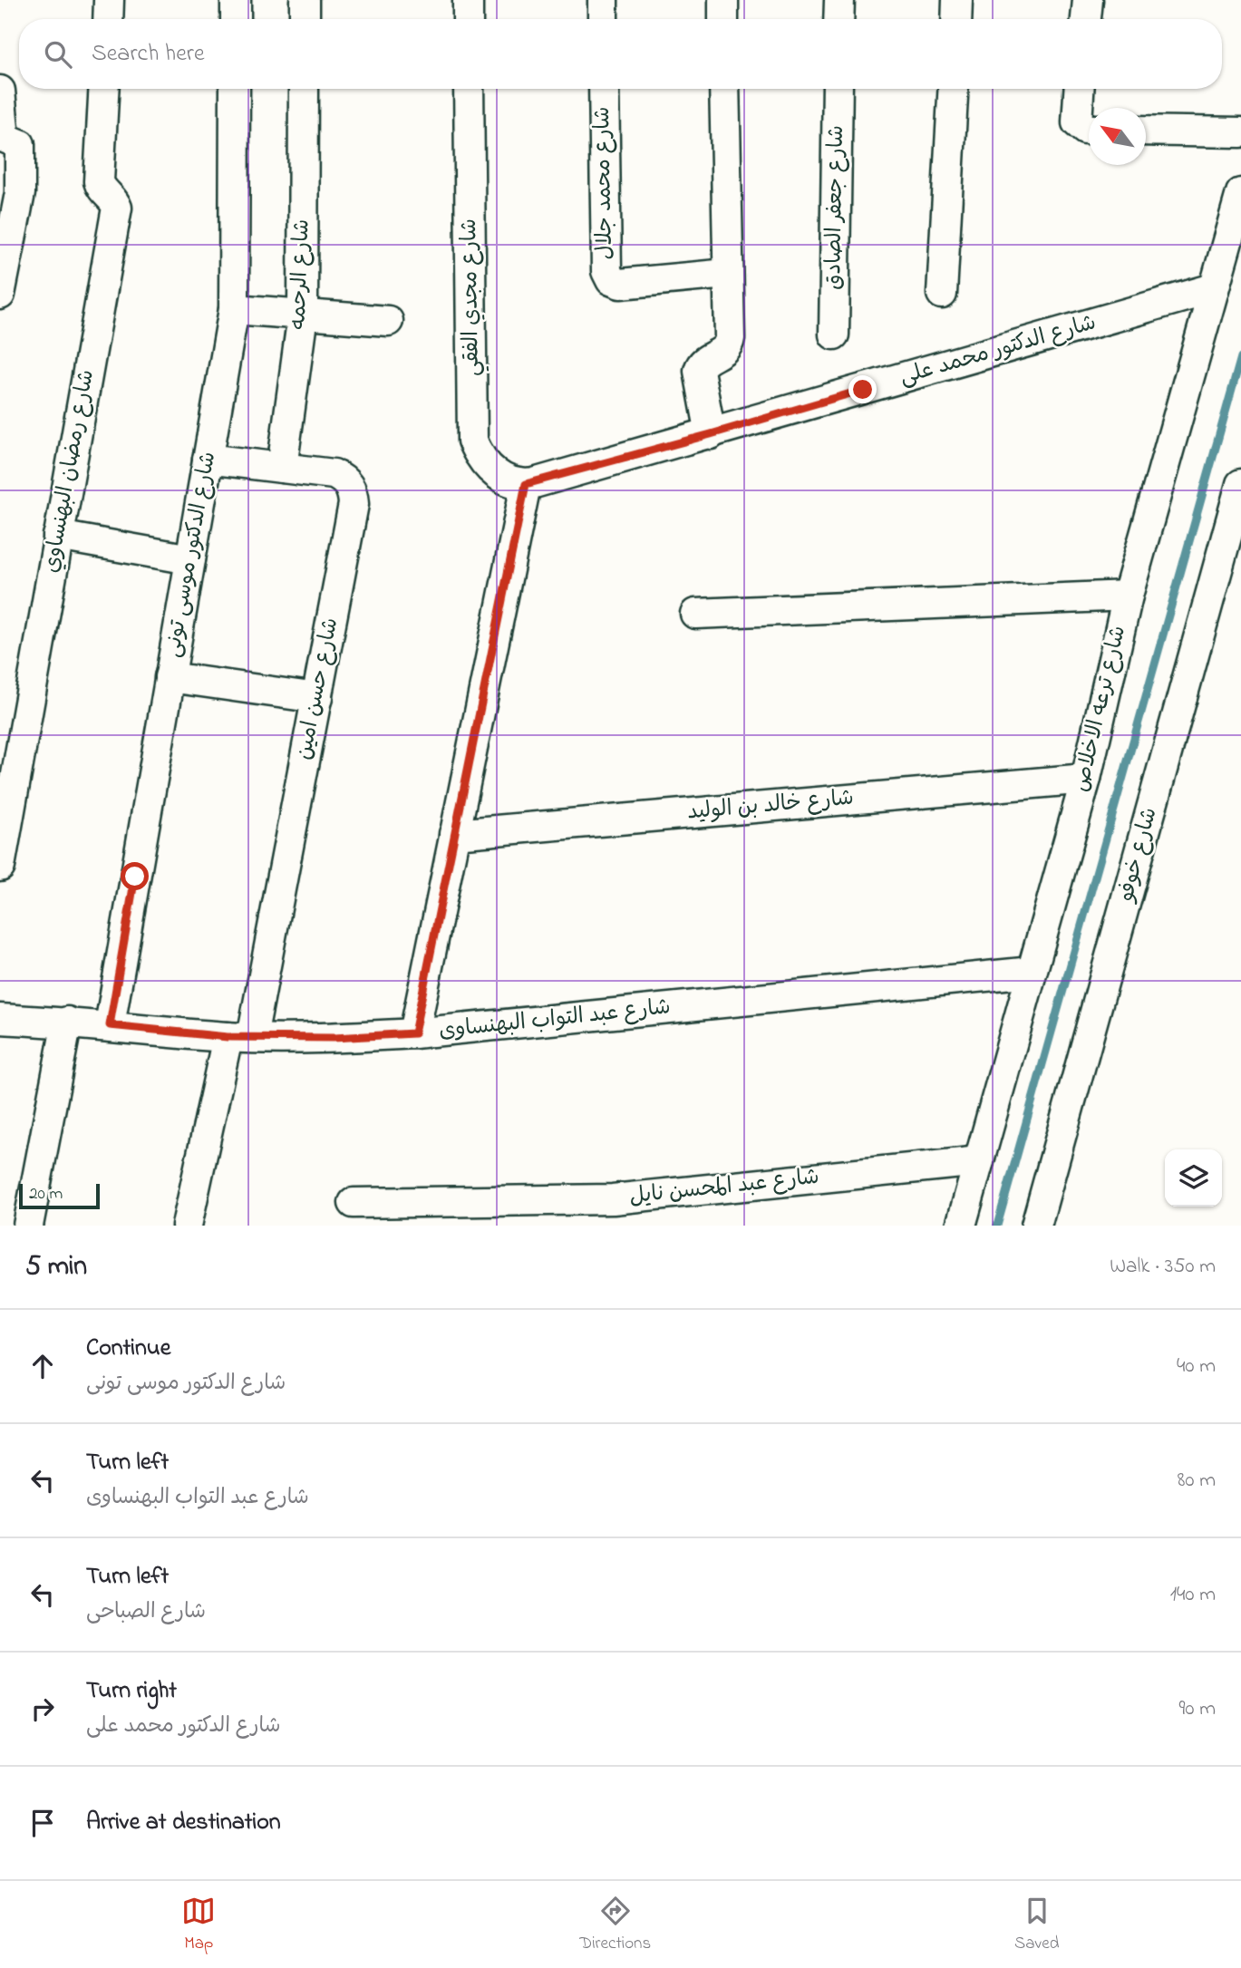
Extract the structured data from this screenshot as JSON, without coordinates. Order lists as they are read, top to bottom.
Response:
{
  "streets": {
    "street": [
      "شارع محمد جلال",
      "شارع جعفر الصادق",
      "شارع الرحمه",
      "شارع مجدي الفقي",
      "شارع الدكتور محمد على",
      "شارع رمضان البهنساوي",
      "شارع الدكتور موسى تونى",
      "شارع حسن امين",
      "شارع ترعه الاخلاص",
      "شارع خالد بن الوليد",
      "شارع خوفو",
      "شارع عبد التواب البهنساوى",
      "شارع عبد المحسن نايل"
    ]
  },
  "crossings": [
    ["شارع الرحمه", "شارع حسن امين"],
    ["شارع مجدي الفقي", "شارع الدكتور محمد على"],
    ["شارع الدكتور محمد على", "شارع ترعه الاخلاص"],
    ["شارع الدكتور موسى تونى", "شارع حسن امين"],
    ["شارع الدكتور موسى تونى", "شارع عبد التواب البهنساوى"],
    ["شارع حسن امين", "شارع عبد التواب البهنساوى"],
    ["شارع ترعه الاخلاص", "شارع خالد بن الوليد"],
    ["شارع ترعه الاخلاص", "شارع عبد التواب البهنساوى"],
    ["شارع ترعه الاخلاص", "شارع عبد المحسن نايل"]
  ],
  "scale_bar": "20 m",
  "north": "top left",
  "page": {
    "search": "Search here",
    "scale": "20 m",
    "heading": ["5 min", "Walk · 350 m"],
    "list": [
      ["Continue", "شارع الدكتور موسى تونى", "40 m"],
      ["Turn left", "شارع عبد التواب البهنساوى", "80 m"],
      ["Turn left", "شارع الصباحى", "140 m"],
      ["Turn right", "شارع الدكتور محمد على", "90 m"],
      "Arrive at destination"
    ],
    "nav": ["Map", "Directions", "Saved"]
  }
}
